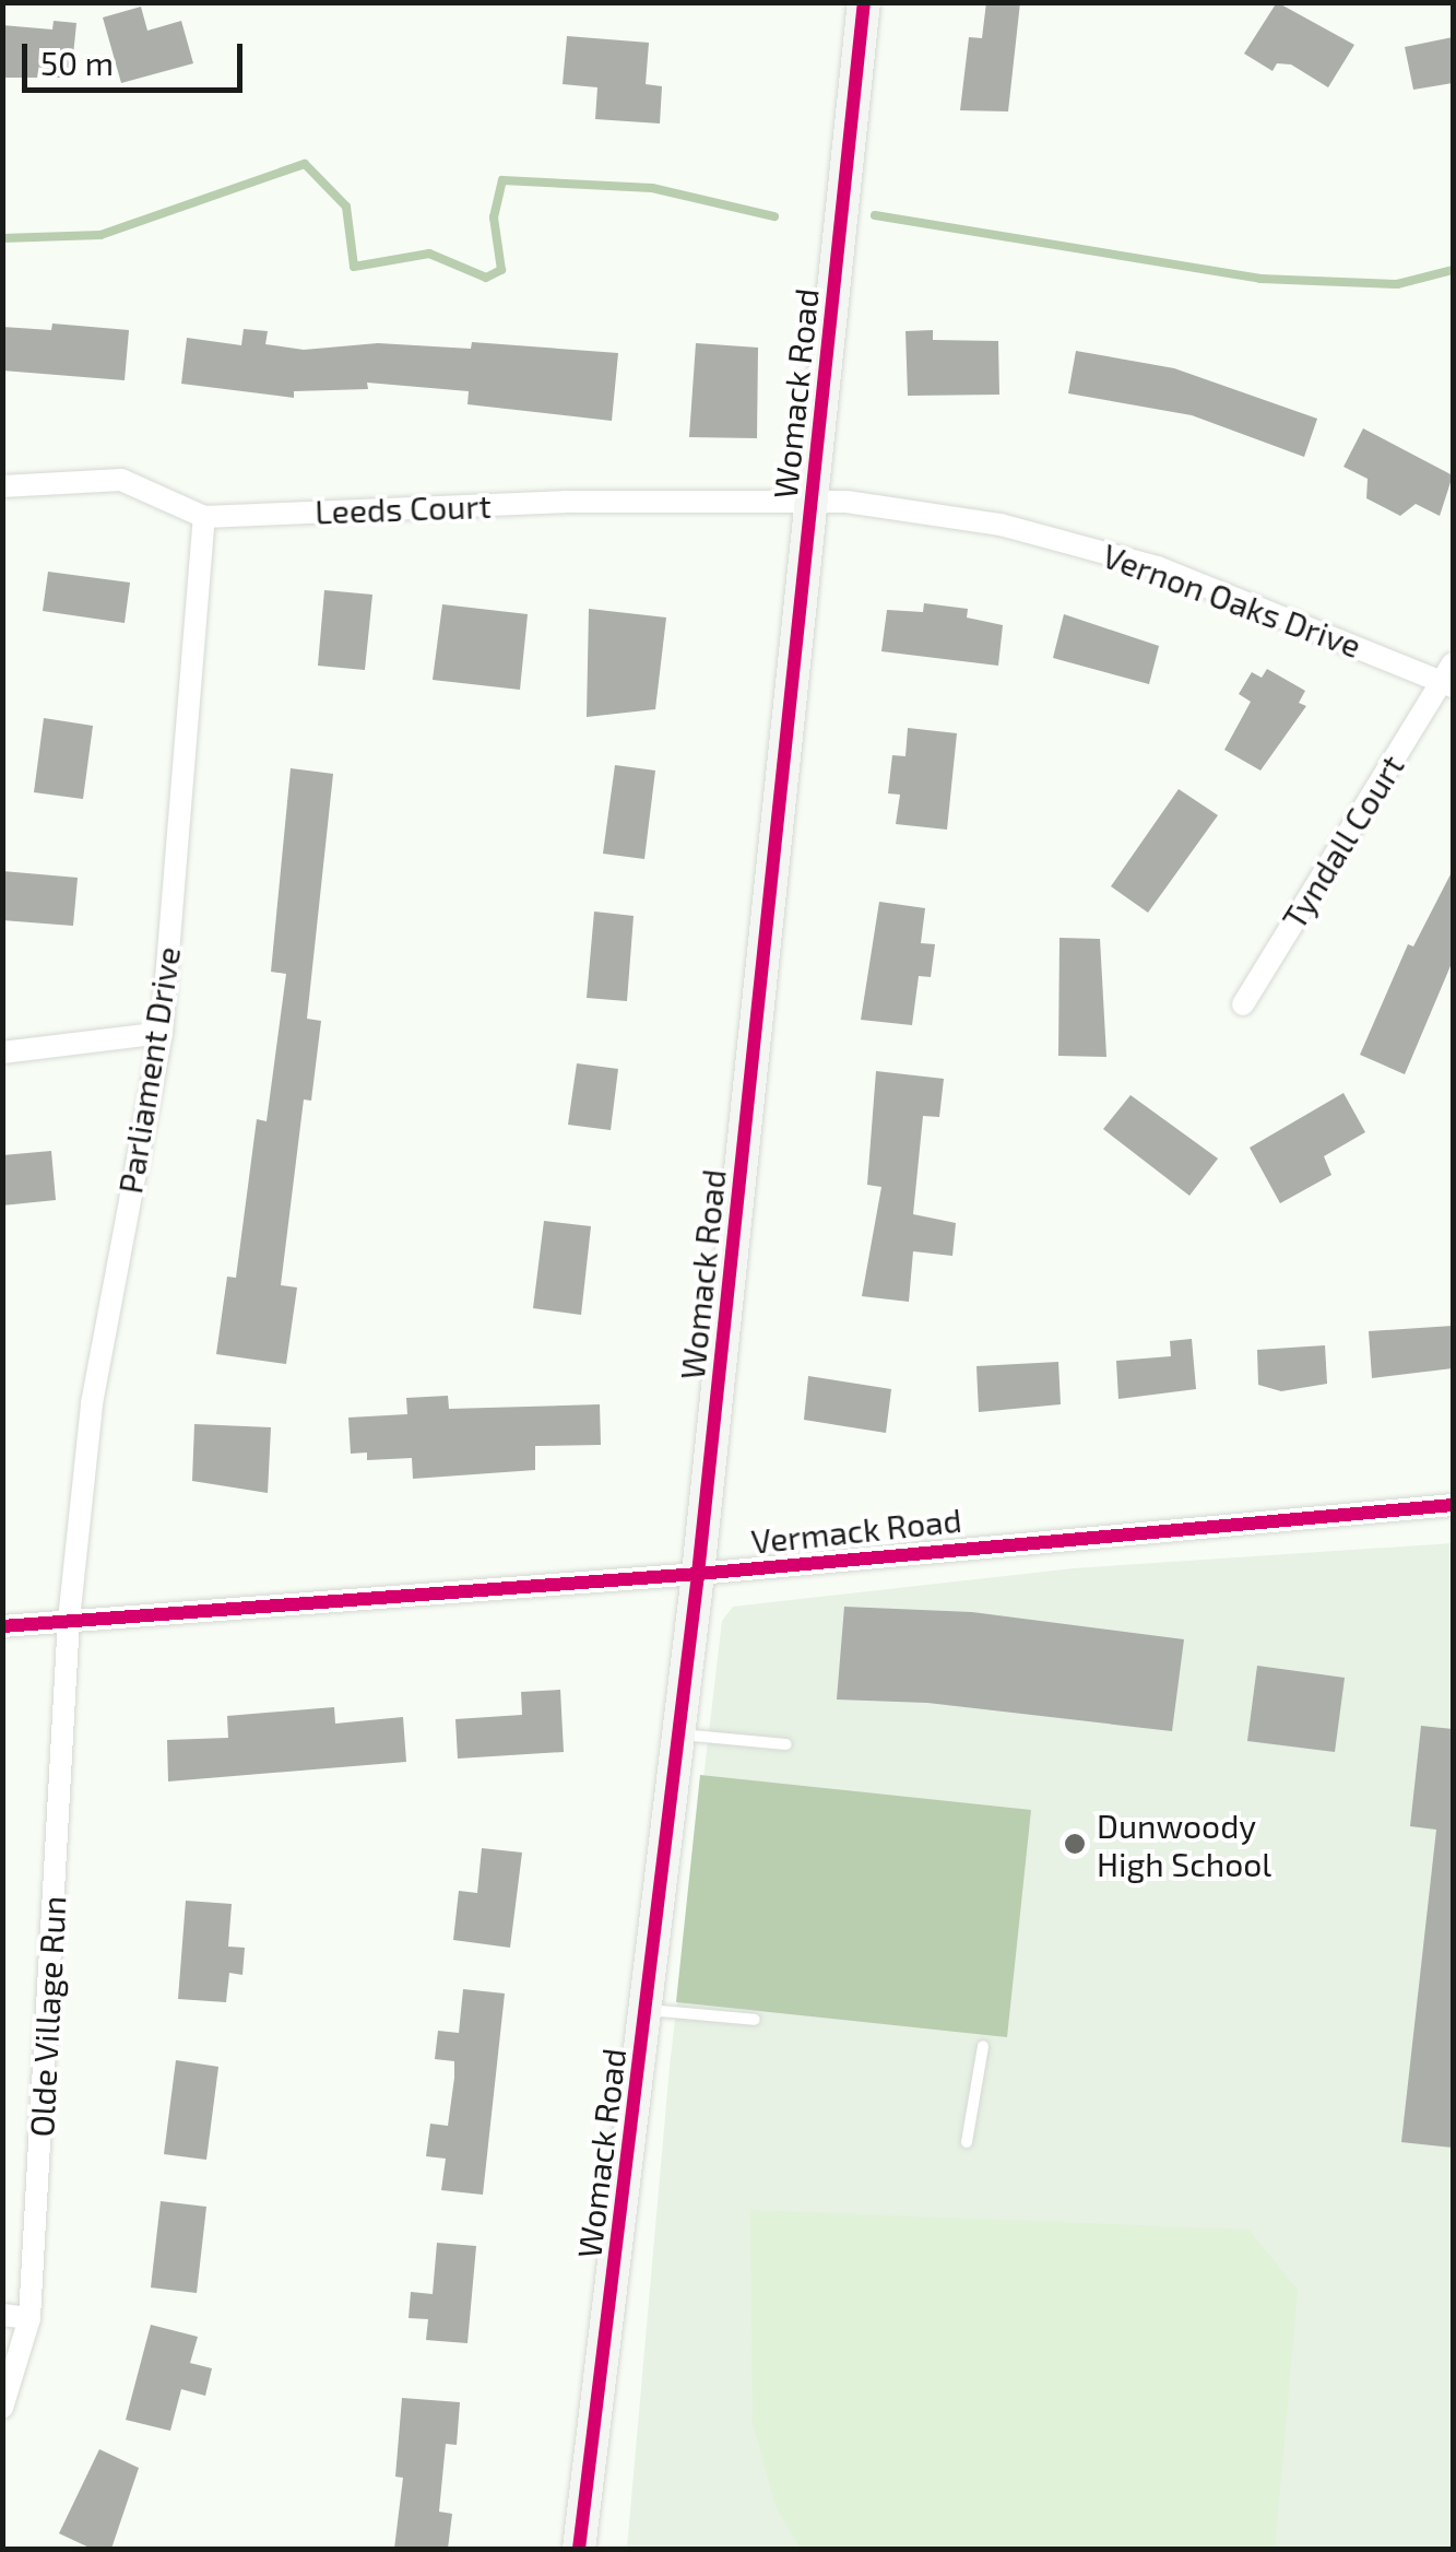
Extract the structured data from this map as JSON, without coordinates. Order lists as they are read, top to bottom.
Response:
{
  "streets": {
    "street": [
      "Womack Road",
      "Leeds Court",
      "Vernon Oaks Drive",
      "Tyndall Court",
      "Parliament Drive",
      "Vermack Road",
      "Olde Village Run"
    ]
  },
  "crossings": [
    ["Womack Road", "Leeds Court"],
    ["Womack Road", "Vernon Oaks Drive"],
    ["Womack Road", "Vermack Road"],
    ["Leeds Court", "Vernon Oaks Drive"],
    ["Leeds Court", "Parliament Drive"],
    ["Vernon Oaks Drive", "Tyndall Court"],
    ["Parliament Drive", "Vermack Road"],
    ["Parliament Drive", "Olde Village Run"],
    ["Vermack Road", "Olde Village Run"]
  ],
  "places": ["Dunwoody High School"],
  "scale_bar": "50 m"
}
